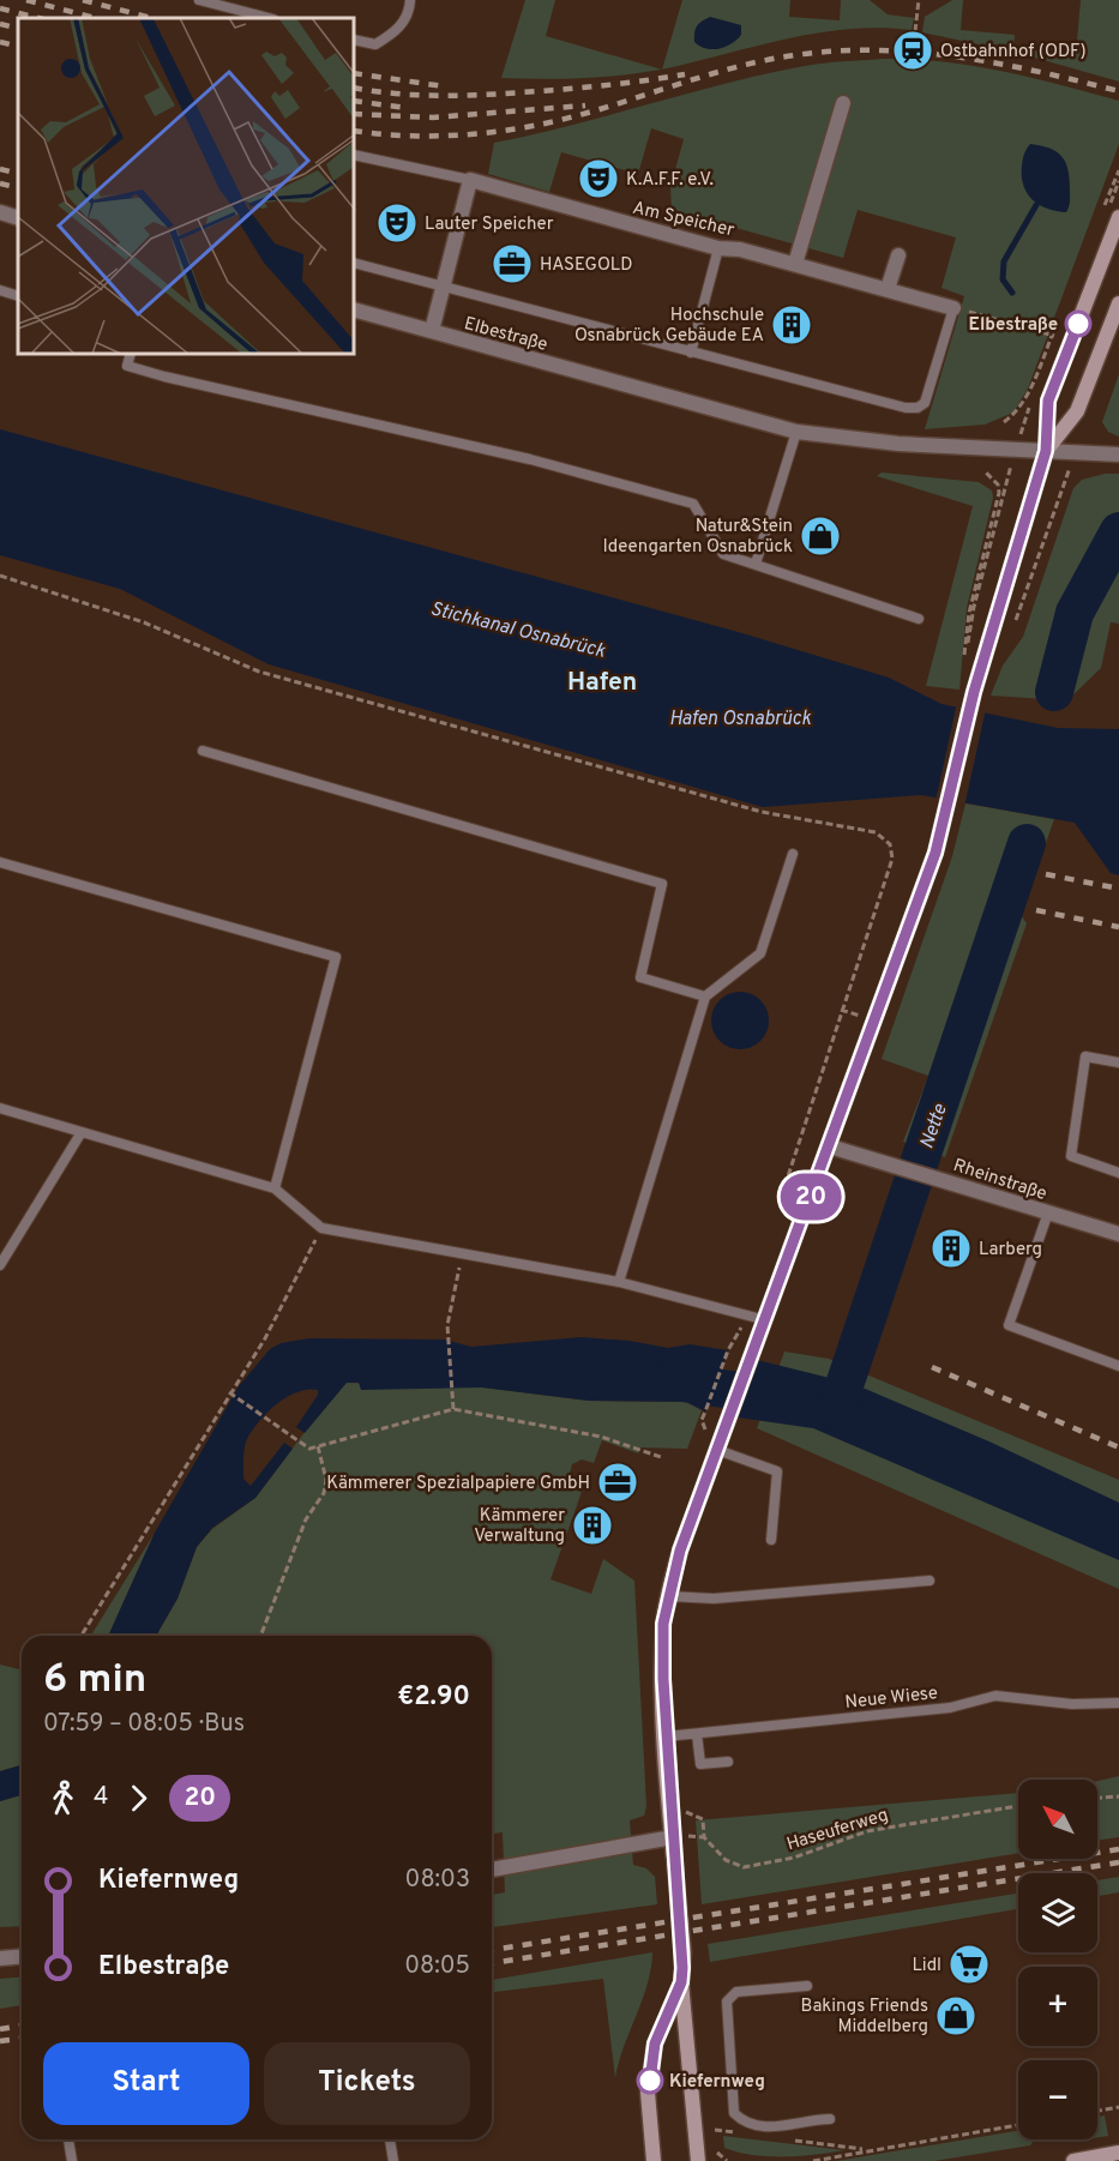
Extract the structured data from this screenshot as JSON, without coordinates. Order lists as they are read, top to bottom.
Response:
{
  "streets": {
    "street": ["Am Speicher", "Elbestraße", "Rheinstraße"],
    "lane": ["Neue Wiese"],
    "path": ["Haseuferweg"]
  },
  "districts": ["Hafen"],
  "water": ["Stichkanal Osnabrück", "Hafen Osnabrück", "Nette"],
  "places": {
    "station": ["Ostbahnhof (ODF)"],
    "theatre": ["K.A.F.F. e.V.", "Lauter Speicher"],
    "office": ["HASEGOLD", "Kämmerer Spezialpapiere GmbH"],
    "other": ["Elbestraße", "Kiefernweg"],
    "building": ["Hochschule Osnabrück Gebäude EA", "Larberg", "Kämmerer Verwaltung"],
    "shop": ["Natur&Stein Ideengarten Osnabrück", "Bakings Friends Middelberg"],
    "supermarket": ["Lidl"]
  },
  "lines": ["bus line 20"],
  "north": "top left",
  "page": {
    "on_map": "20",
    "heading": ["6 min", "07:59 – 08:05 · Bus", "€2.90"],
    "legs": ["4", "20"],
    "map_buttons": ["+", "−"],
    "list": [
      {
        "name": "Kiefernweg",
        "value": "08:03"
      },
      {
        "name": "Elbestraße",
        "value": "08:05"
      }
    ],
    "buttons": ["Start", "Tickets"]
  }
}
